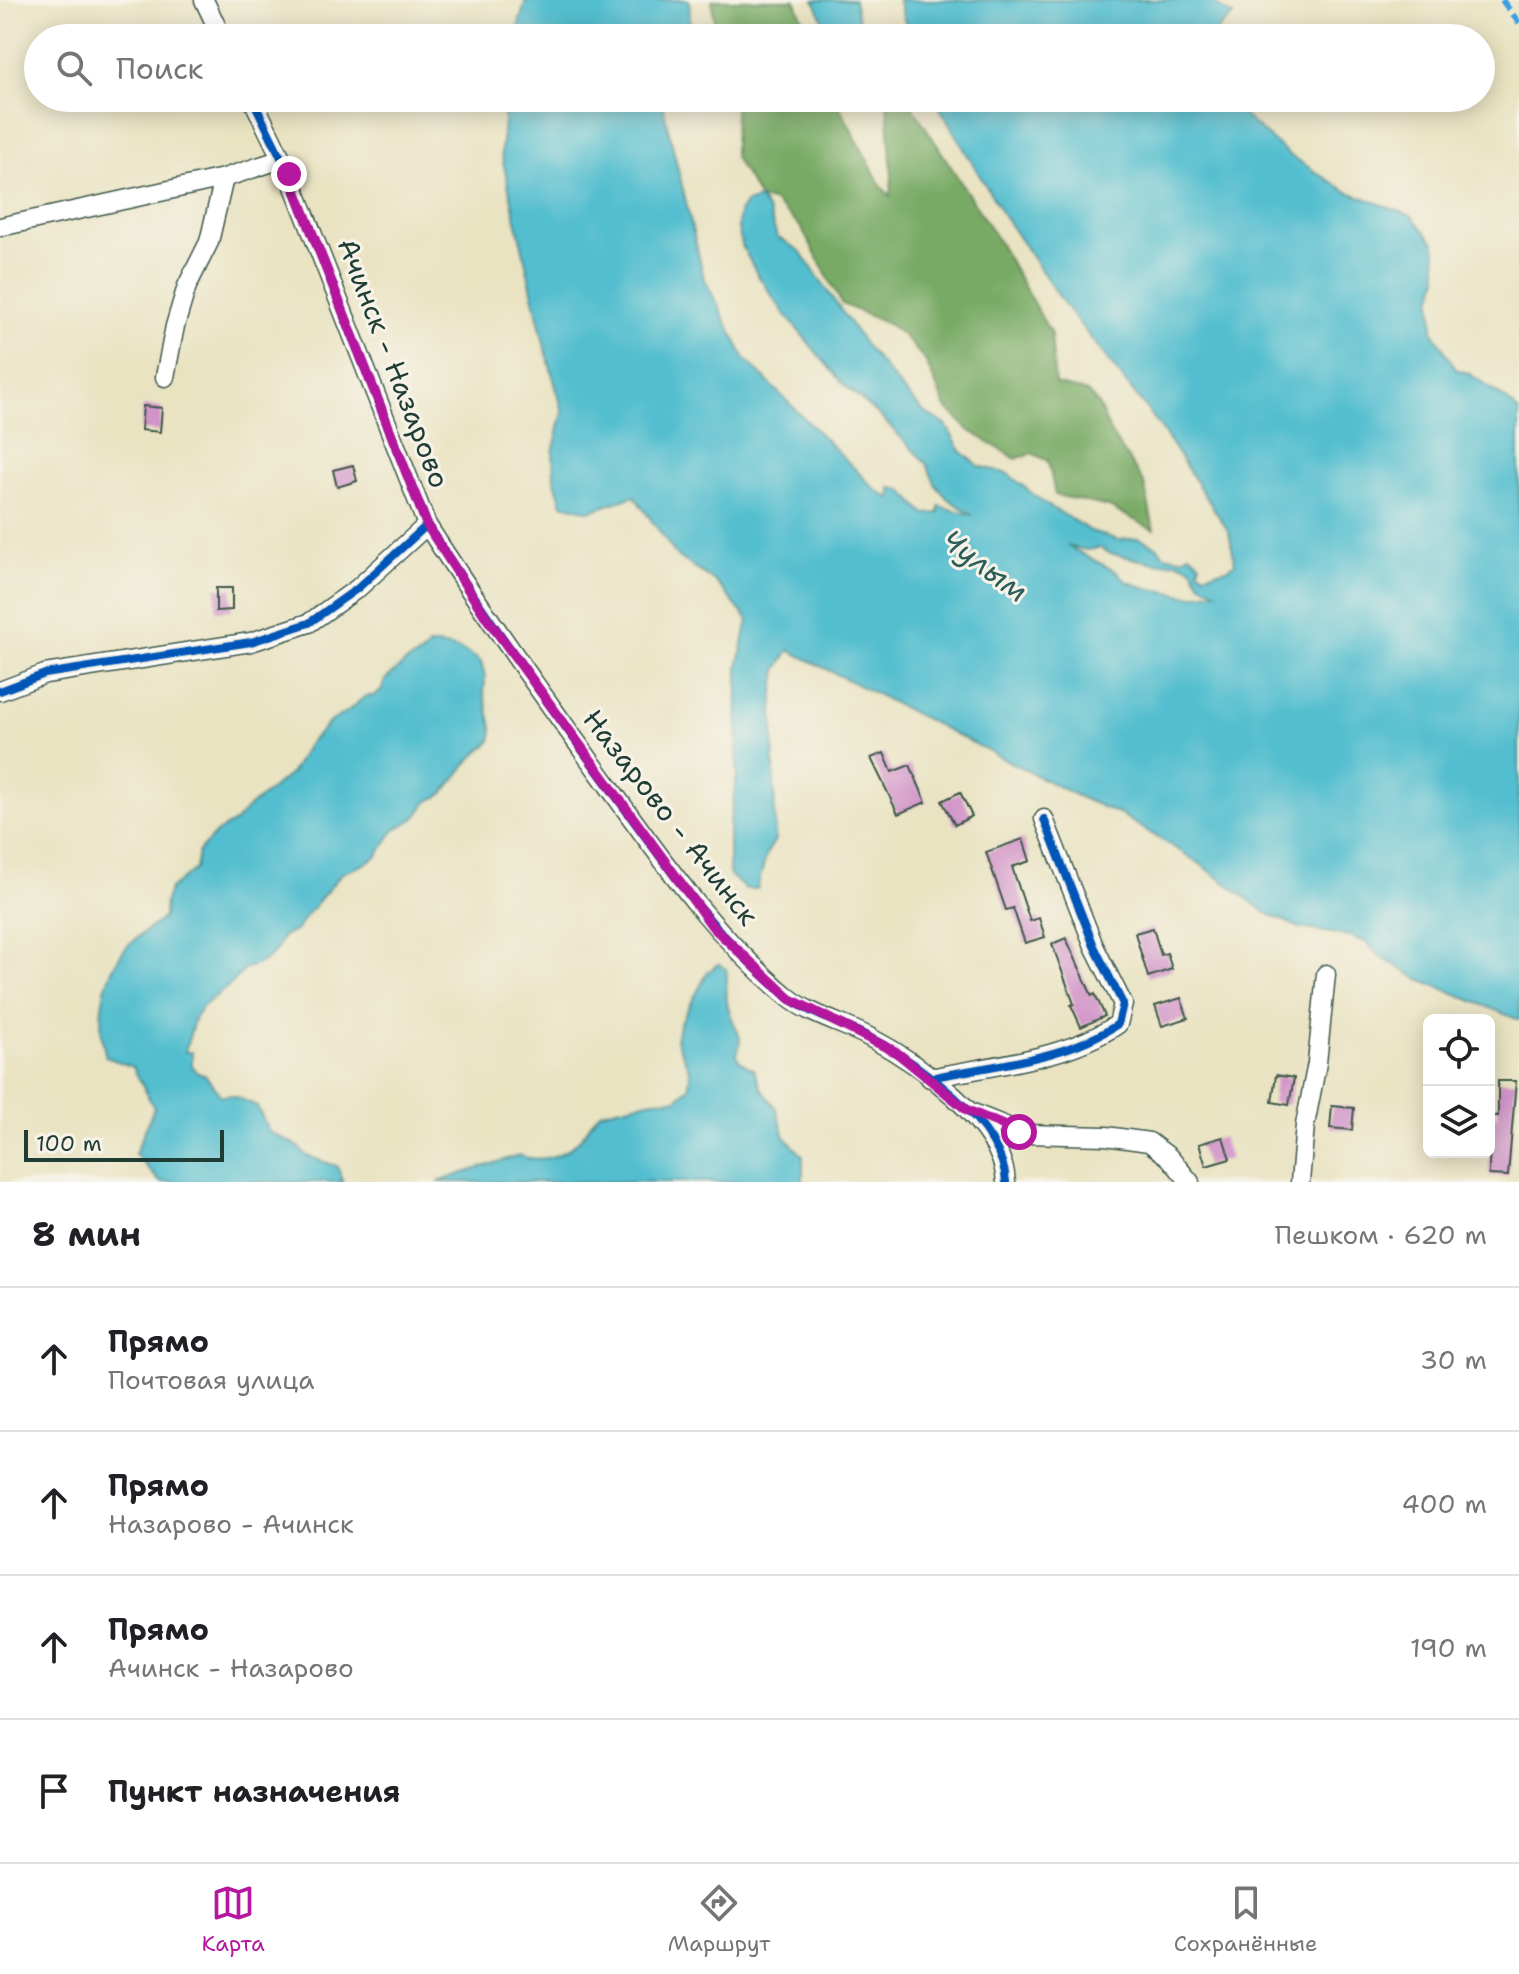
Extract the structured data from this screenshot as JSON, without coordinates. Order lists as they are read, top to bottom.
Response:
{
  "streets": {
    "street": ["Ачинск - Назарово", "Назарово - Ачинск"]
  },
  "crossings": [
    ["Ачинск - Назарово", "Назарово - Ачинск"]
  ],
  "water": ["Чулым"],
  "scale_bar": "100 m",
  "page": {
    "search": "Поиск",
    "scale": "100 m",
    "heading": ["8 мин", "Пешком · 620 m"],
    "list": [
      ["Прямо", "Почтовая улица", "30 m"],
      ["Прямо", "Назарово - Ачинск", "400 m"],
      ["Прямо", "Ачинск - Назарово", "190 m"],
      "Пункт назначения"
    ],
    "nav": ["Карта", "Маршрут", "Сохранённые"]
  }
}
